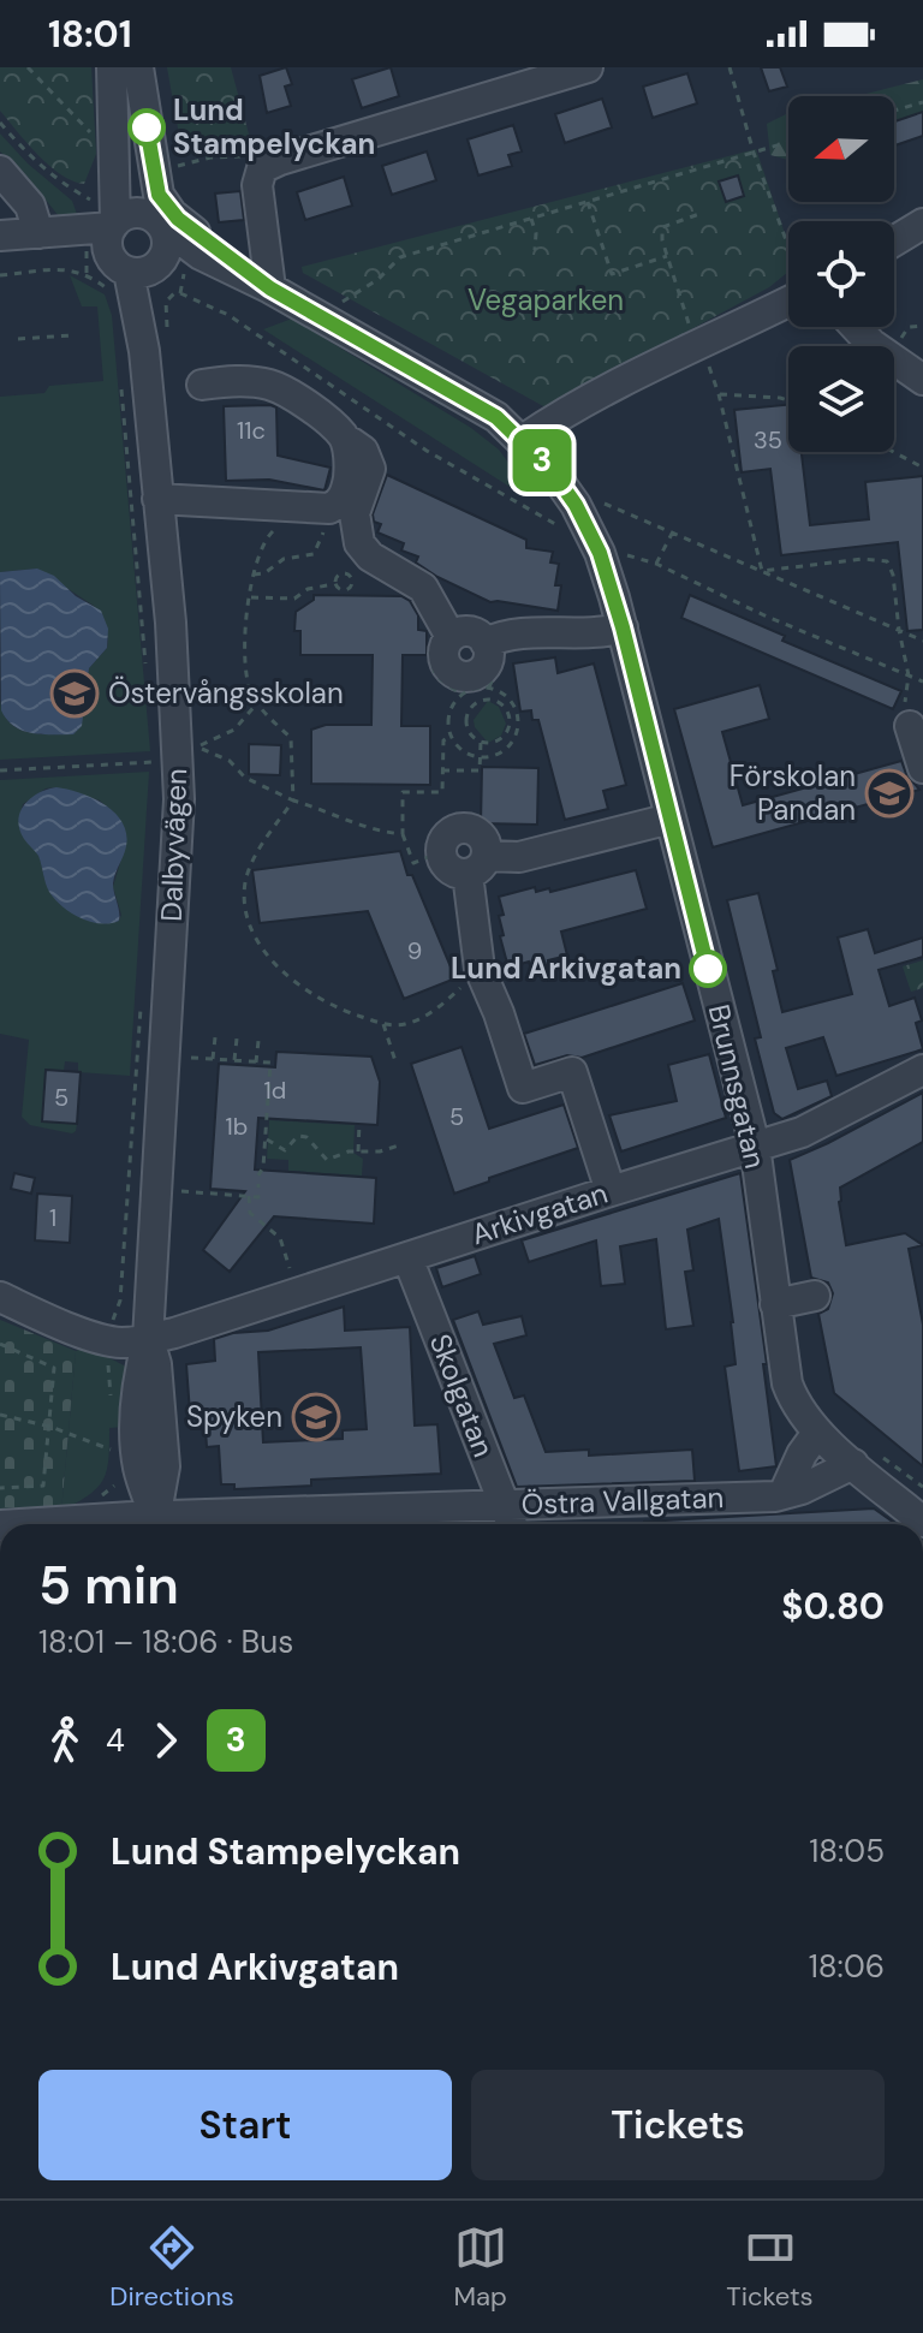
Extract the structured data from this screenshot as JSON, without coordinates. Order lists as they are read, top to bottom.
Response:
{
  "streets": {
    "street": [
      "Dalbyvägen",
      "Brunnsgatan",
      "Arkivgatan",
      "Skolgatan",
      "Östra Vallgatan"
    ]
  },
  "crossings": [
    ["Dalbyvägen", "Brunnsgatan"],
    ["Dalbyvägen", "Arkivgatan"],
    ["Dalbyvägen", "Östra Vallgatan"],
    ["Brunnsgatan", "Arkivgatan"],
    ["Brunnsgatan", "Östra Vallgatan"],
    ["Arkivgatan", "Skolgatan"],
    ["Skolgatan", "Östra Vallgatan"]
  ],
  "parks": ["Vegaparken"],
  "places": {
    "other": ["Lund Stampelyckan", "Lund Arkivgatan"],
    "school or university": ["Östervångsskolan", "Förskolan Pandan", "Spyken"]
  },
  "lines": ["bus line 3"],
  "house_numbers": [
    "11c",
    "35",
    "9",
    "1d",
    "5",
    "5",
    "1b",
    "1"
  ],
  "north": "left",
  "page": {
    "status": "18:01",
    "on_map": "3",
    "heading": ["5 min", "18:01 – 18:06 · Bus", "$0.80"],
    "legs": ["4", "3"],
    "list": [
      {
        "name": "Lund Stampelyckan",
        "value": "18:05"
      },
      {
        "name": "Lund Arkivgatan",
        "value": "18:06"
      }
    ],
    "buttons": ["Start", "Tickets"],
    "tabs": ["Directions", "Map", "Tickets"]
  }
}
